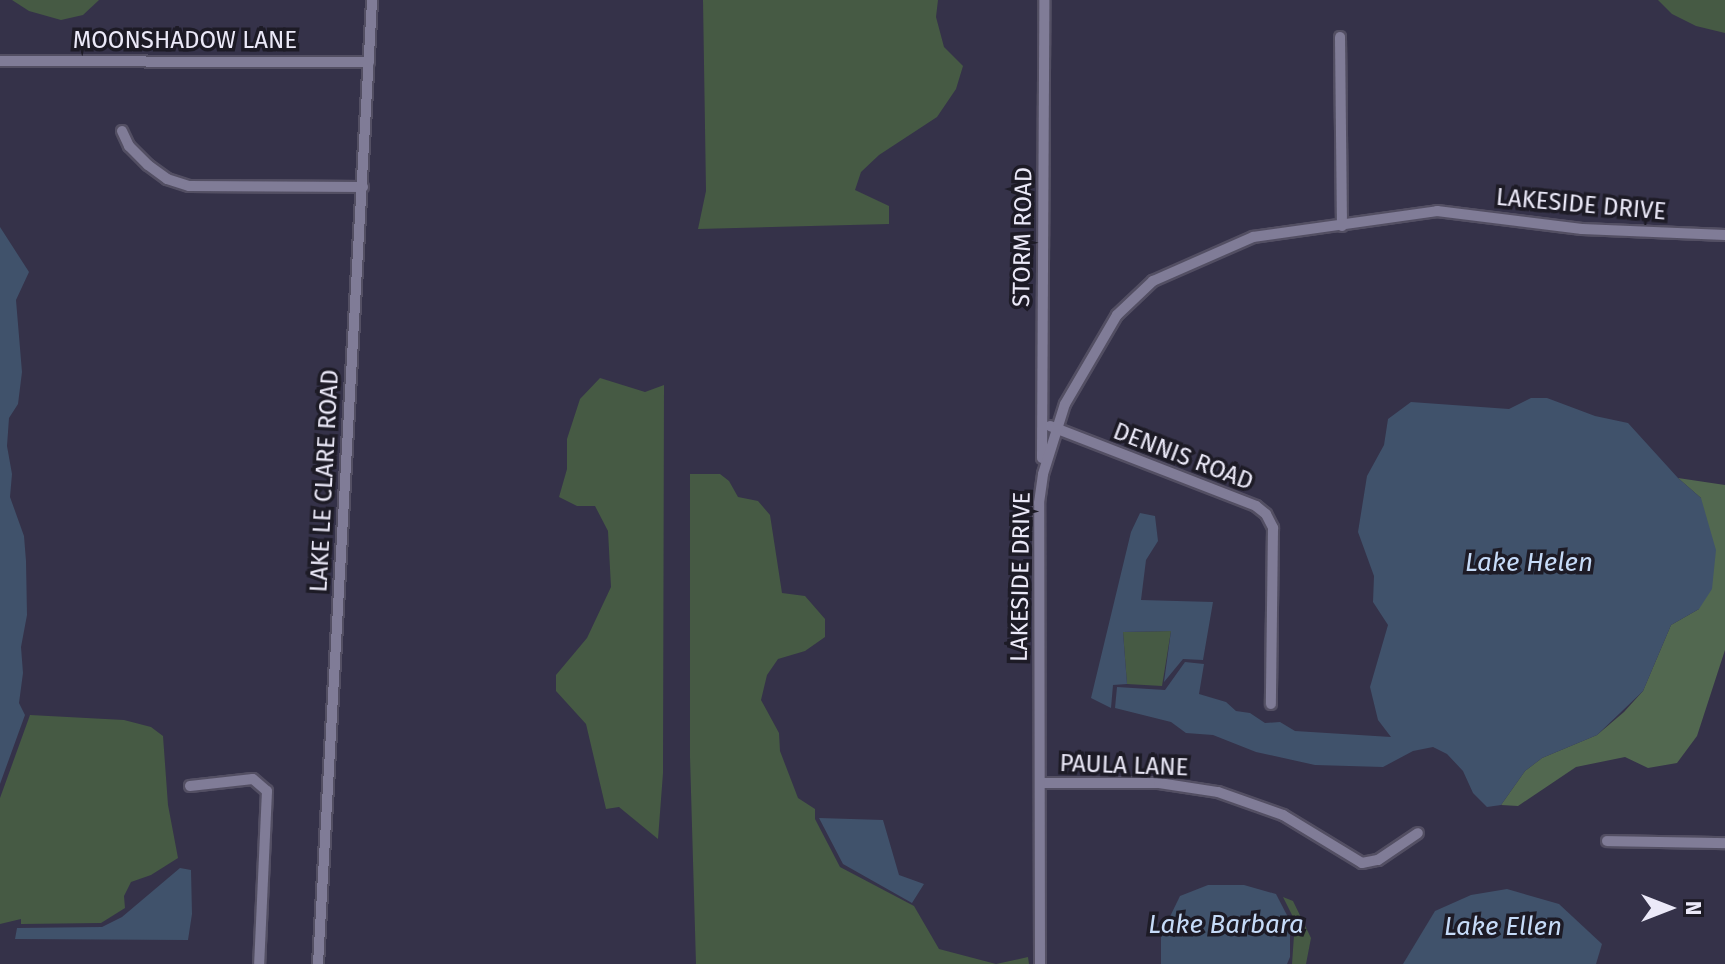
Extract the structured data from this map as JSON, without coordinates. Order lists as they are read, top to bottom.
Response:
{
  "streets": {
    "street": [
      "MOONSHADOW LANE",
      "LAKESIDE DRIVE",
      "STORM ROAD",
      "DENNIS ROAD",
      "LAKE LE CLARE ROAD",
      "PAULA LANE"
    ]
  },
  "crossings": [
    ["MOONSHADOW LANE", "LAKE LE CLARE ROAD"],
    ["LAKESIDE DRIVE", "STORM ROAD"],
    ["LAKESIDE DRIVE", "DENNIS ROAD"],
    ["LAKESIDE DRIVE", "PAULA LANE"],
    ["STORM ROAD", "DENNIS ROAD"]
  ],
  "water": ["Lake Helen", "Lake Barbara", "Lake Ellen"],
  "north": "right"
}
